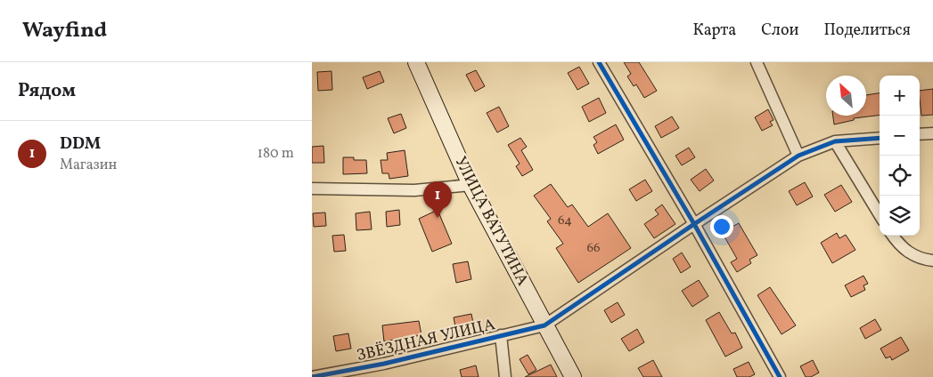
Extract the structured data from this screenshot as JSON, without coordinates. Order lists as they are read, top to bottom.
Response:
{
  "streets": {
    "main road": ["УЛИЦА ВАТУТИНА"],
    "street": ["ЗВЁЗДНАЯ УЛИЦА"]
  },
  "crossings": [
    ["УЛИЦА ВАТУТИНА", "ЗВЁЗДНАЯ УЛИЦА"]
  ],
  "house_numbers": ["64", "66"],
  "north": "top left",
  "page": {
    "header": "Wayfind",
    "nav": ["Карта", "Слои", "Поделиться"],
    "heading": "Рядом",
    "map_buttons": ["+", "−"],
    "list": [
      {
        "mark": "1",
        "name": "DDM",
        "note": "Магазин",
        "value": "180 m"
      }
    ],
    "pins": "1"
  }
}
